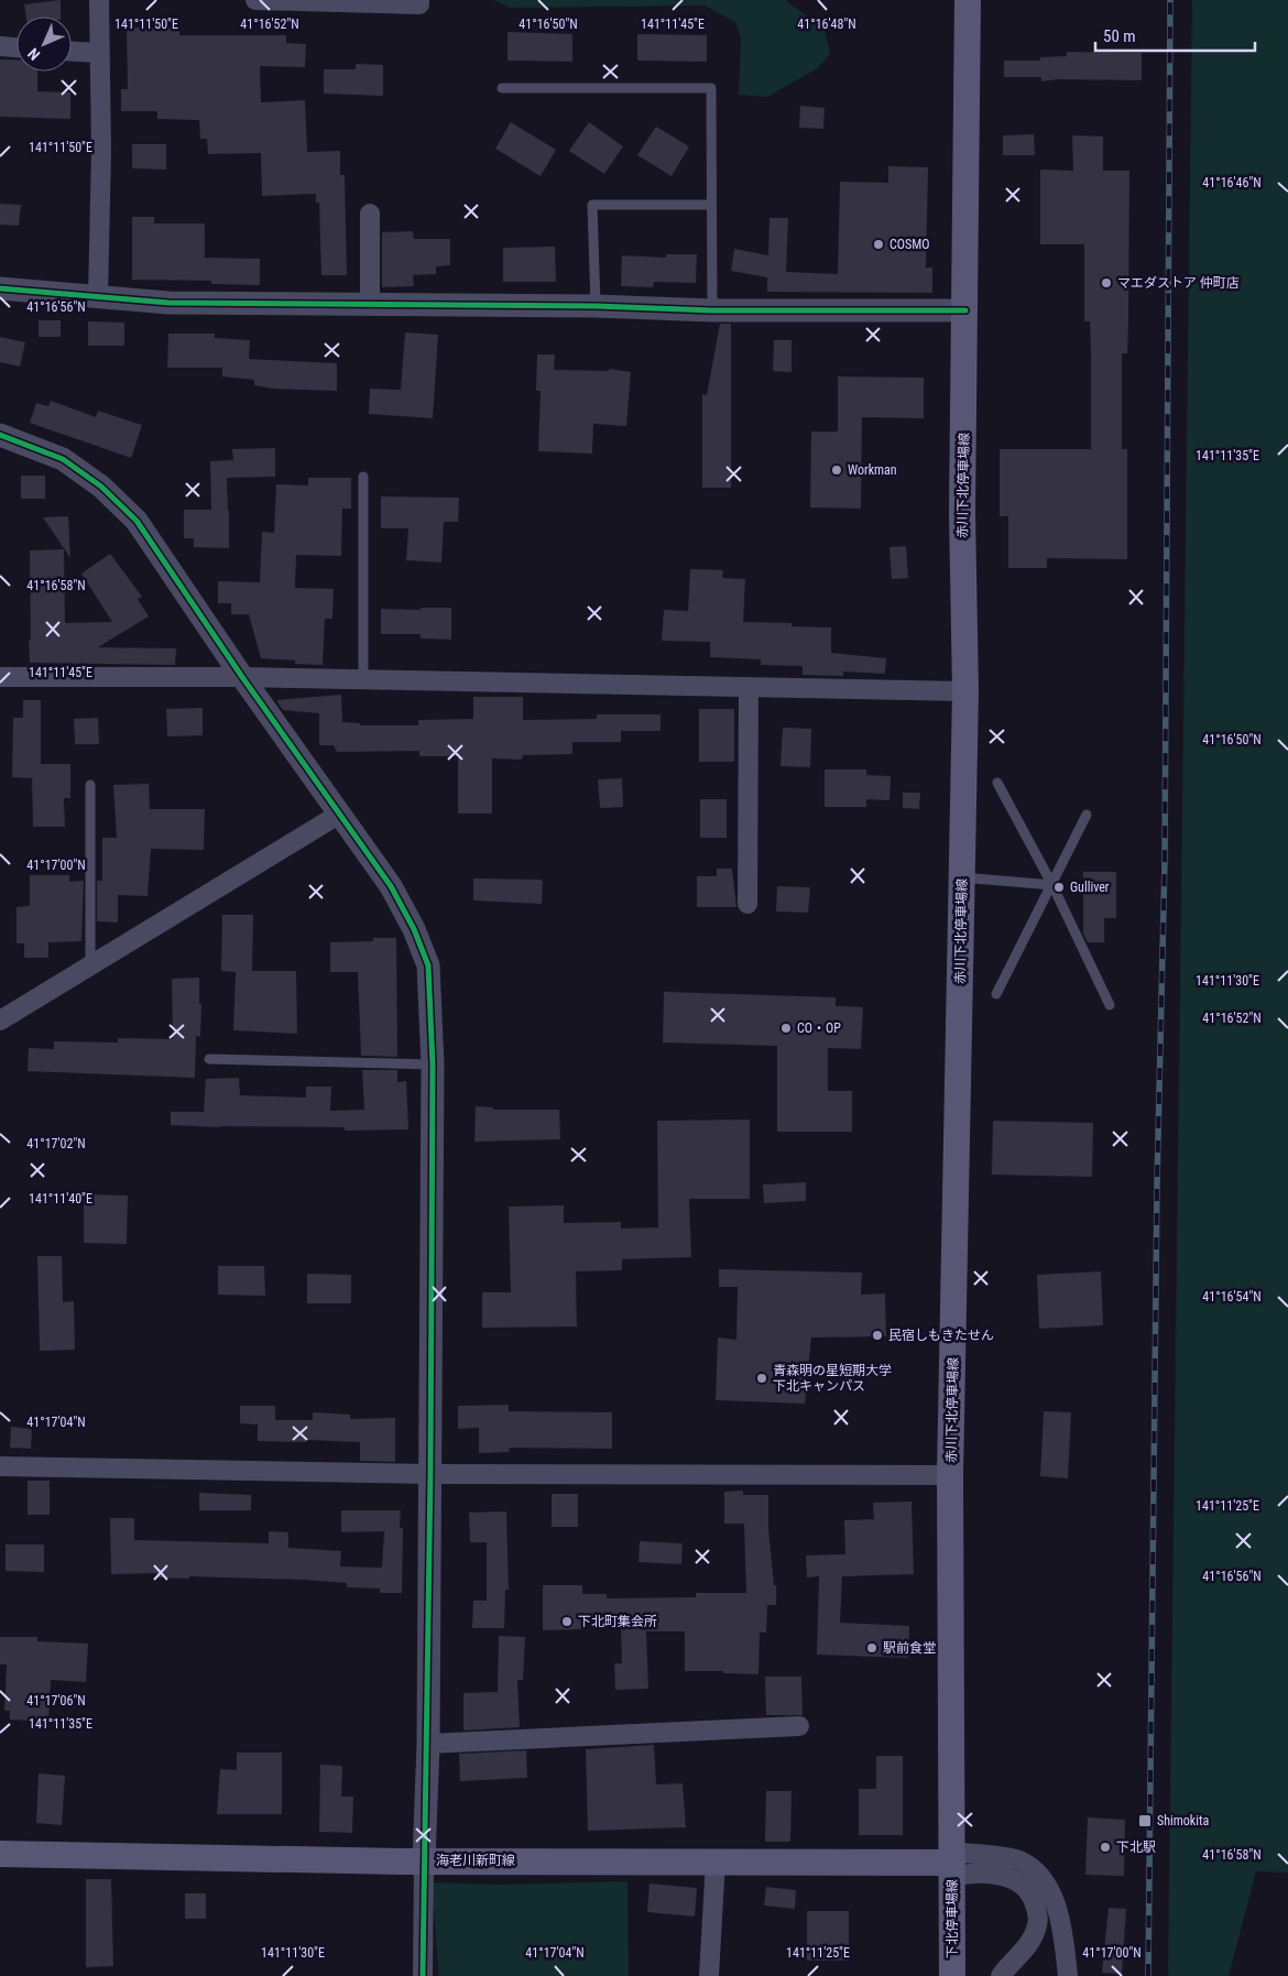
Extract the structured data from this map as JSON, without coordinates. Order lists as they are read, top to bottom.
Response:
{
  "streets": {
    "main road": ["赤川下北停車場線", "海老川新町線", "下北停車場線"]
  },
  "crossings": [
    ["赤川下北停車場線", "海老川新町線"],
    ["赤川下北停車場線", "下北停車場線"],
    ["海老川新町線", "下北停車場線"]
  ],
  "places": {
    "other": [
      "COSMO",
      "マエダストア 仲町店",
      "Workman",
      "Gulliver",
      "CO・OP",
      "民宿しもきたせん",
      "青森明の星短期大学 下北キャンパス",
      "下北町集会所",
      "駅前食堂",
      "下北駅"
    ],
    "transit": ["Shimokita"]
  },
  "scale_bar": "50 m",
  "north": "bottom left",
  "coordinates": [
    "141°11'50\"E",
    "41°16'52\"N",
    "41°16'50\"N",
    "141°11'45\"E",
    "41°16'48\"N",
    "41°16'46\"N",
    "41°16'56\"N",
    "141°11'35\"E",
    "41°16'58\"N",
    "41°17'00\"N",
    "141°11'30\"E",
    "41°17'02\"N",
    "141°11'40\"E",
    "41°16'54\"N",
    "41°17'04\"N",
    "141°11'25\"E",
    "41°17'06\"N"
  ]
}
